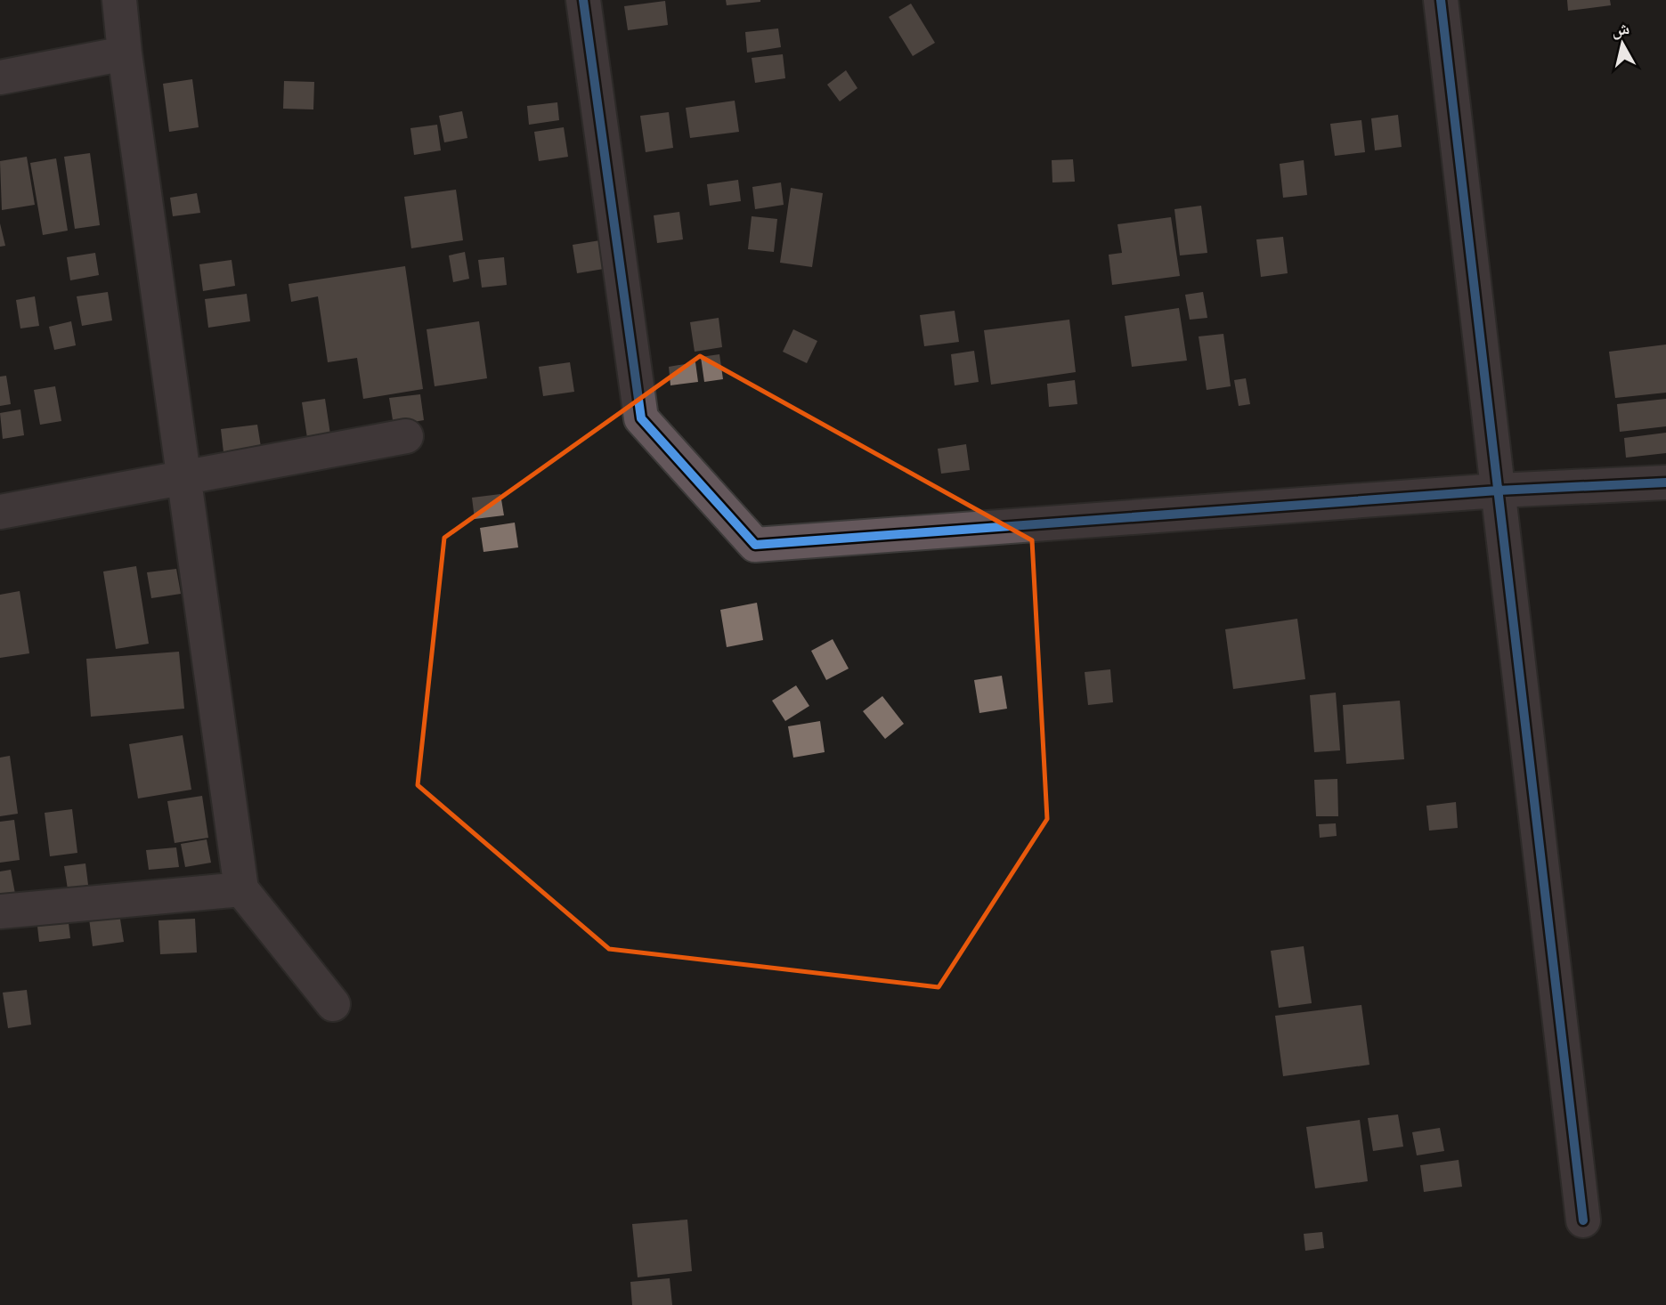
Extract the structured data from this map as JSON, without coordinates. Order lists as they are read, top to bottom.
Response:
{
  "north": "top"
}
